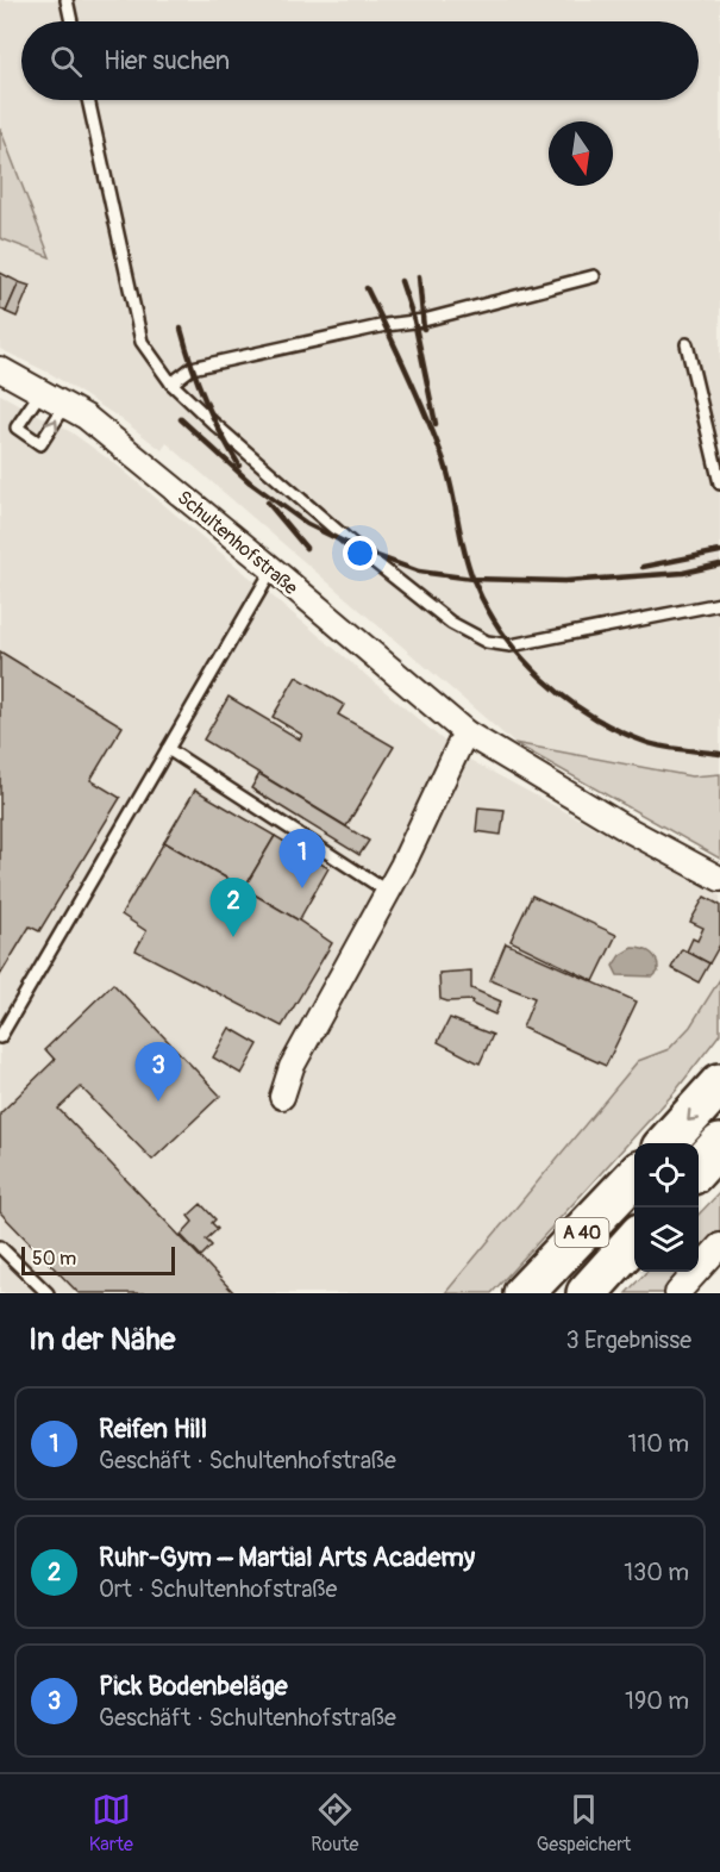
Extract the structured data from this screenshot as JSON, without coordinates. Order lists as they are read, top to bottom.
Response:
{
  "streets": {
    "highway": ["A 40"],
    "street": ["Schultenhofstraße"]
  },
  "scale_bar": "50 m",
  "north": "bottom",
  "page": {
    "search": "Hier suchen",
    "pins": ["1", "2", "3"],
    "scale": "50 m",
    "heading": ["In der Nähe", "3 Ergebnisse"],
    "list": [
      {
        "mark": "1",
        "name": "Reifen Hill",
        "note": "Geschäft · Schultenhofstraße",
        "value": "110 m"
      },
      {
        "mark": "2",
        "name": "Ruhr-Gym – Martial Arts Academy",
        "note": "Ort · Schultenhofstraße",
        "value": "130 m"
      },
      {
        "mark": "3",
        "name": "Pick Bodenbeläge",
        "note": "Geschäft · Schultenhofstraße",
        "value": "190 m"
      }
    ],
    "nav": ["Karte", "Route", "Gespeichert"]
  }
}
